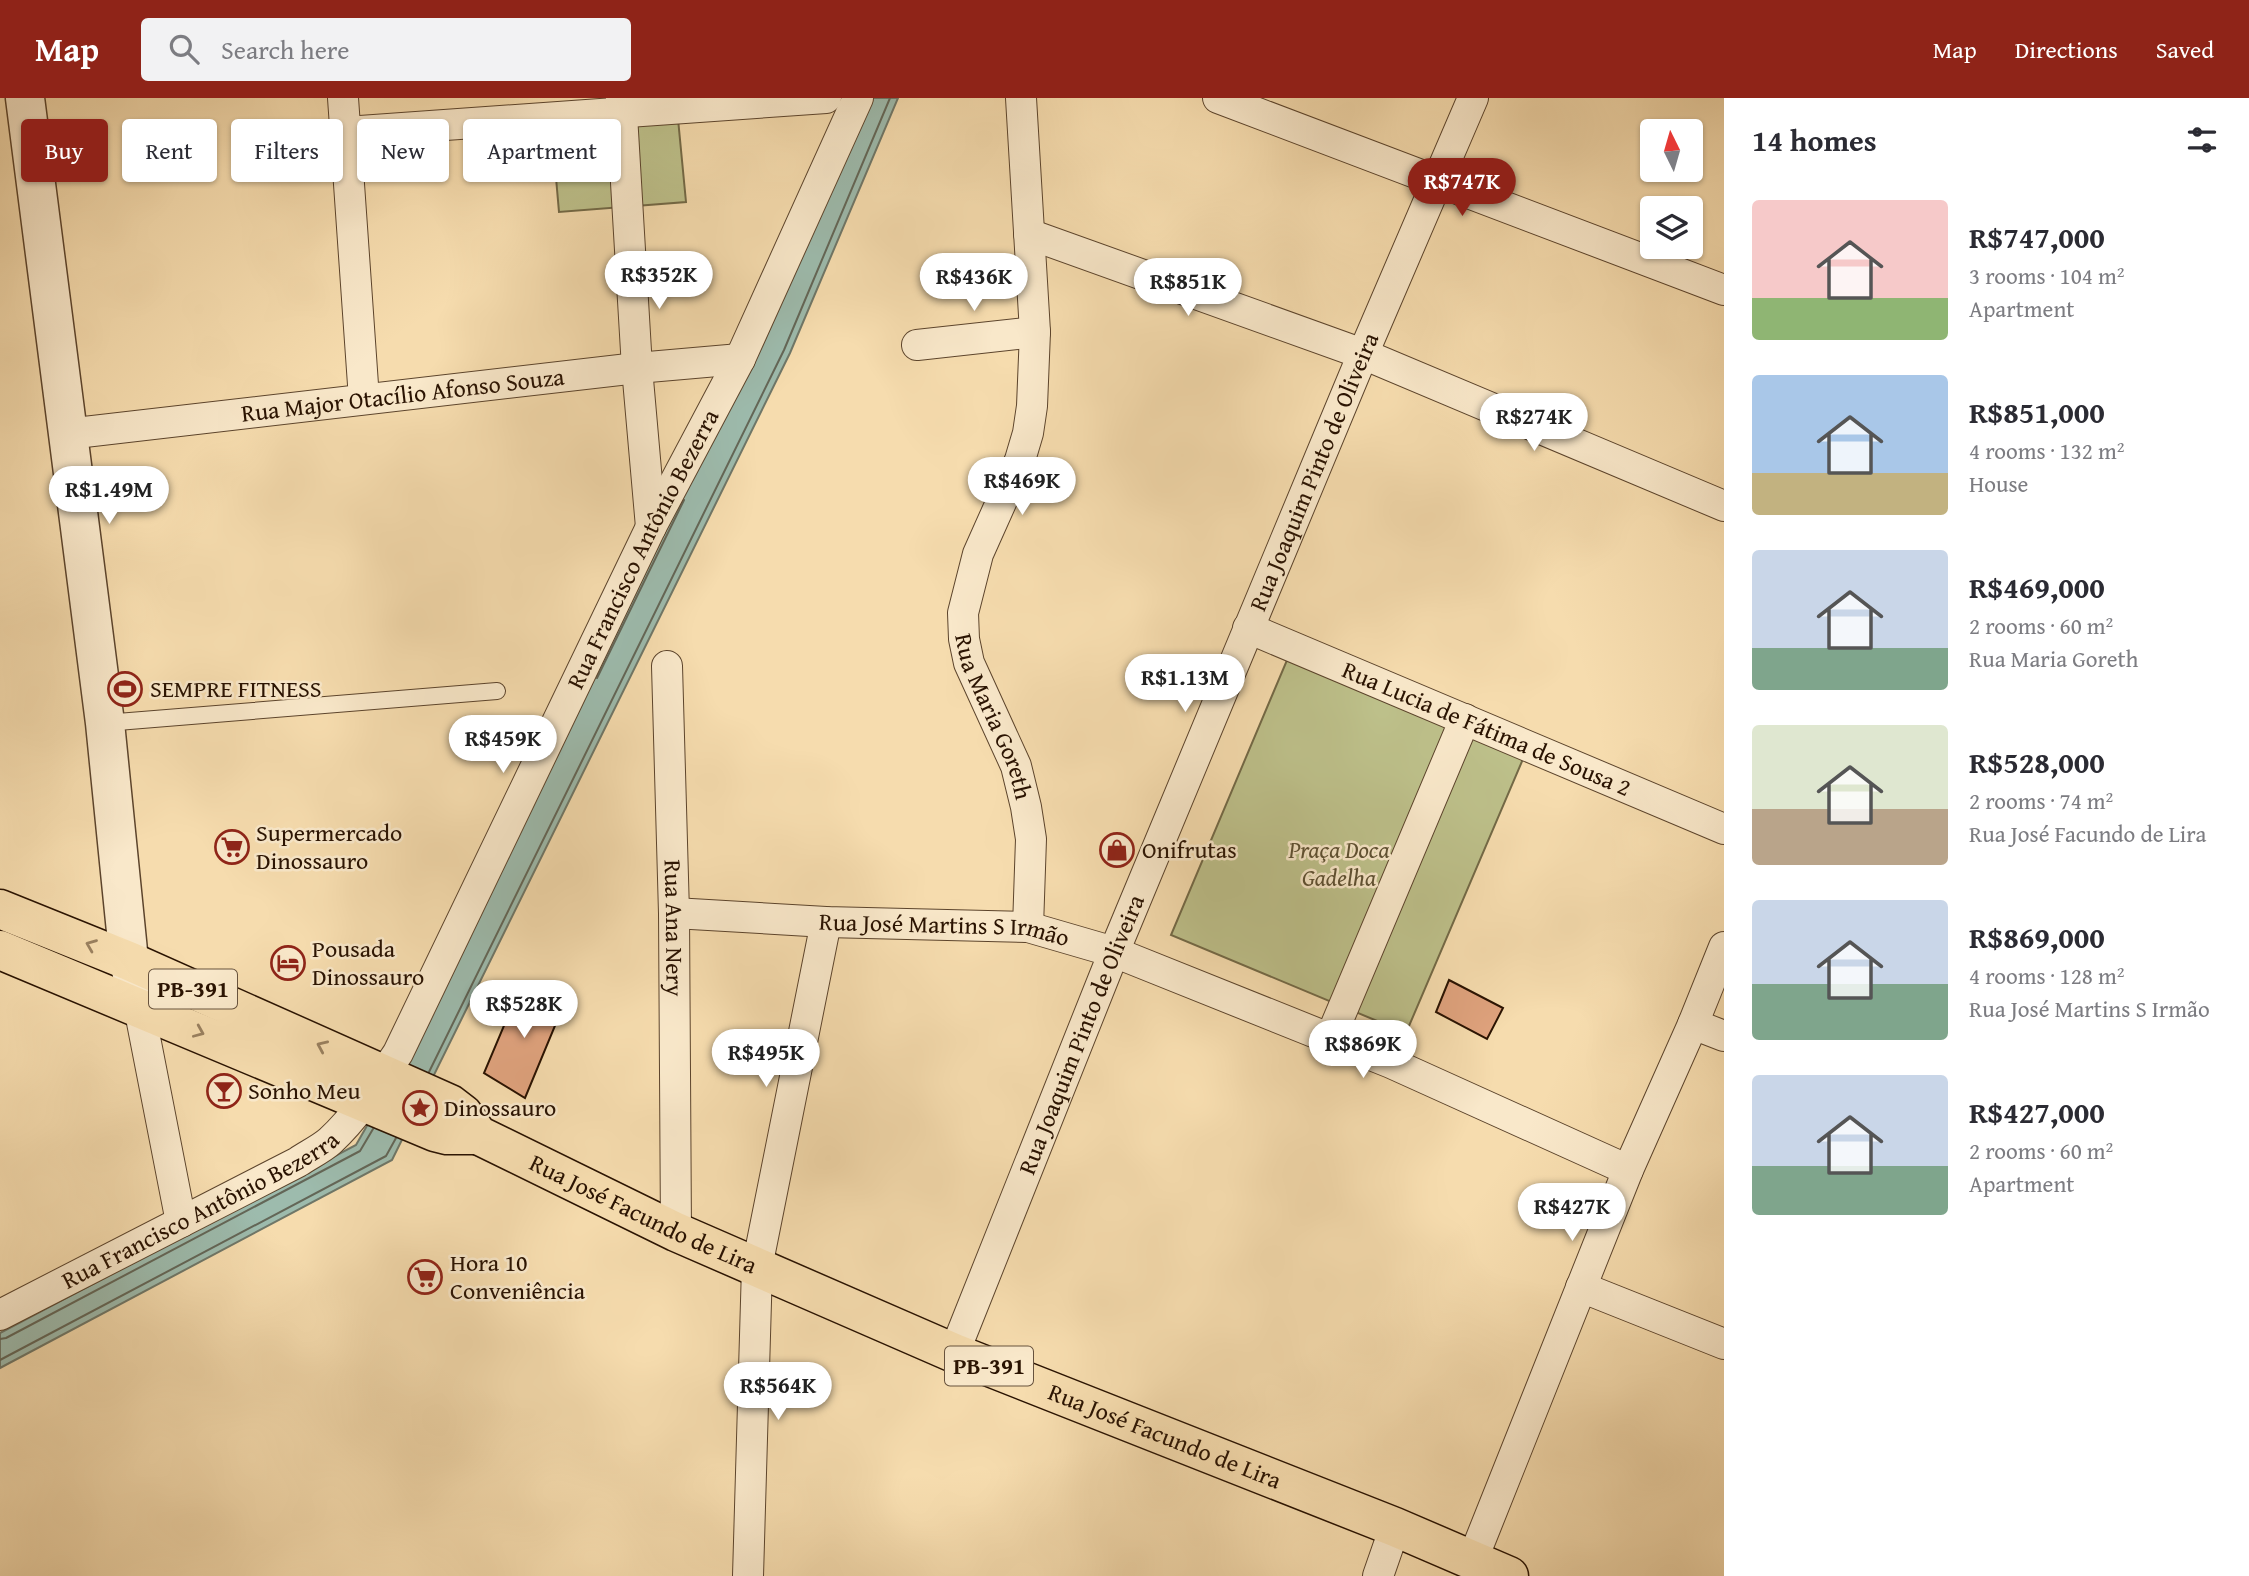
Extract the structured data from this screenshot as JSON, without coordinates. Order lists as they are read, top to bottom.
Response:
{
  "streets": {
    "main road": ["PB-391", "Rua José Facundo de Lira"],
    "street": [
      "Rua Major Otacílio Afonso Souza",
      "Rua Joaquim Pinto de Oliveira",
      "Rua Francisco Antônio Bezerra",
      "Rua Maria Goreth",
      "Rua Lucia de Fátima de Sousa 2",
      "Rua Ana Nery",
      "Rua José Martins S Irmão"
    ]
  },
  "crossings": [
    ["Rua Major Otacílio Afonso Souza", "Rua Francisco Antônio Bezerra"],
    ["Rua Joaquim Pinto de Oliveira", "Rua Lucia de Fátima de Sousa 2"],
    ["Rua Joaquim Pinto de Oliveira", "Rua José Martins S Irmão"],
    ["Rua Joaquim Pinto de Oliveira", "Rua José Facundo de Lira"],
    ["Rua Francisco Antônio Bezerra", "PB-391"],
    ["Rua Francisco Antônio Bezerra", "Rua José Facundo de Lira"],
    ["Rua Maria Goreth", "Rua José Martins S Irmão"],
    ["Rua Ana Nery", "Rua José Martins S Irmão"],
    ["Rua Ana Nery", "Rua José Facundo de Lira"],
    ["PB-391", "Rua José Facundo de Lira"]
  ],
  "parks": ["Praça Doca Gadelha"],
  "places": {
    "sports": ["SEMPRE FITNESS"],
    "supermarket": ["Supermercado Dinossauro", "Hora 10 Conveniência"],
    "shop": ["Onifrutas"],
    "hotel": ["Pousada Dinossauro"],
    "bar": ["Sonho Meu"],
    "place": ["Dinossauro"]
  },
  "north": "top",
  "page": {
    "header": "Map",
    "search": "Search here",
    "nav": ["Map", "Directions", "Saved"],
    "heading": "14 homes",
    "chip": [
      "Buy",
      "Rent",
      "Filters",
      "New",
      "Apartment"
    ],
    "price": [
      "R$747K",
      "R$352K",
      "R$436K",
      "R$851K",
      "R$274K",
      "R$469K",
      "R$1.49M",
      "R$1.13M",
      "R$459K",
      "R$528K",
      "R$869K",
      "R$495K",
      "R$427K",
      "R$564K"
    ],
    "list": [
      {
        "name": "R$747,000",
        "note": "3 rooms · 104 m² · Apartment"
      },
      {
        "name": "R$851,000",
        "note": "4 rooms · 132 m² · House"
      },
      {
        "name": "R$469,000",
        "note": "2 rooms · 60 m² · Rua Maria Goreth"
      },
      {
        "name": "R$528,000",
        "note": "2 rooms · 74 m² · Rua José Facundo de Lira"
      },
      {
        "name": "R$869,000",
        "note": "4 rooms · 128 m² · Rua José Martins S Irmão"
      },
      {
        "name": "R$427,000",
        "note": "2 rooms · 60 m² · Apartment"
      }
    ]
  }
}
